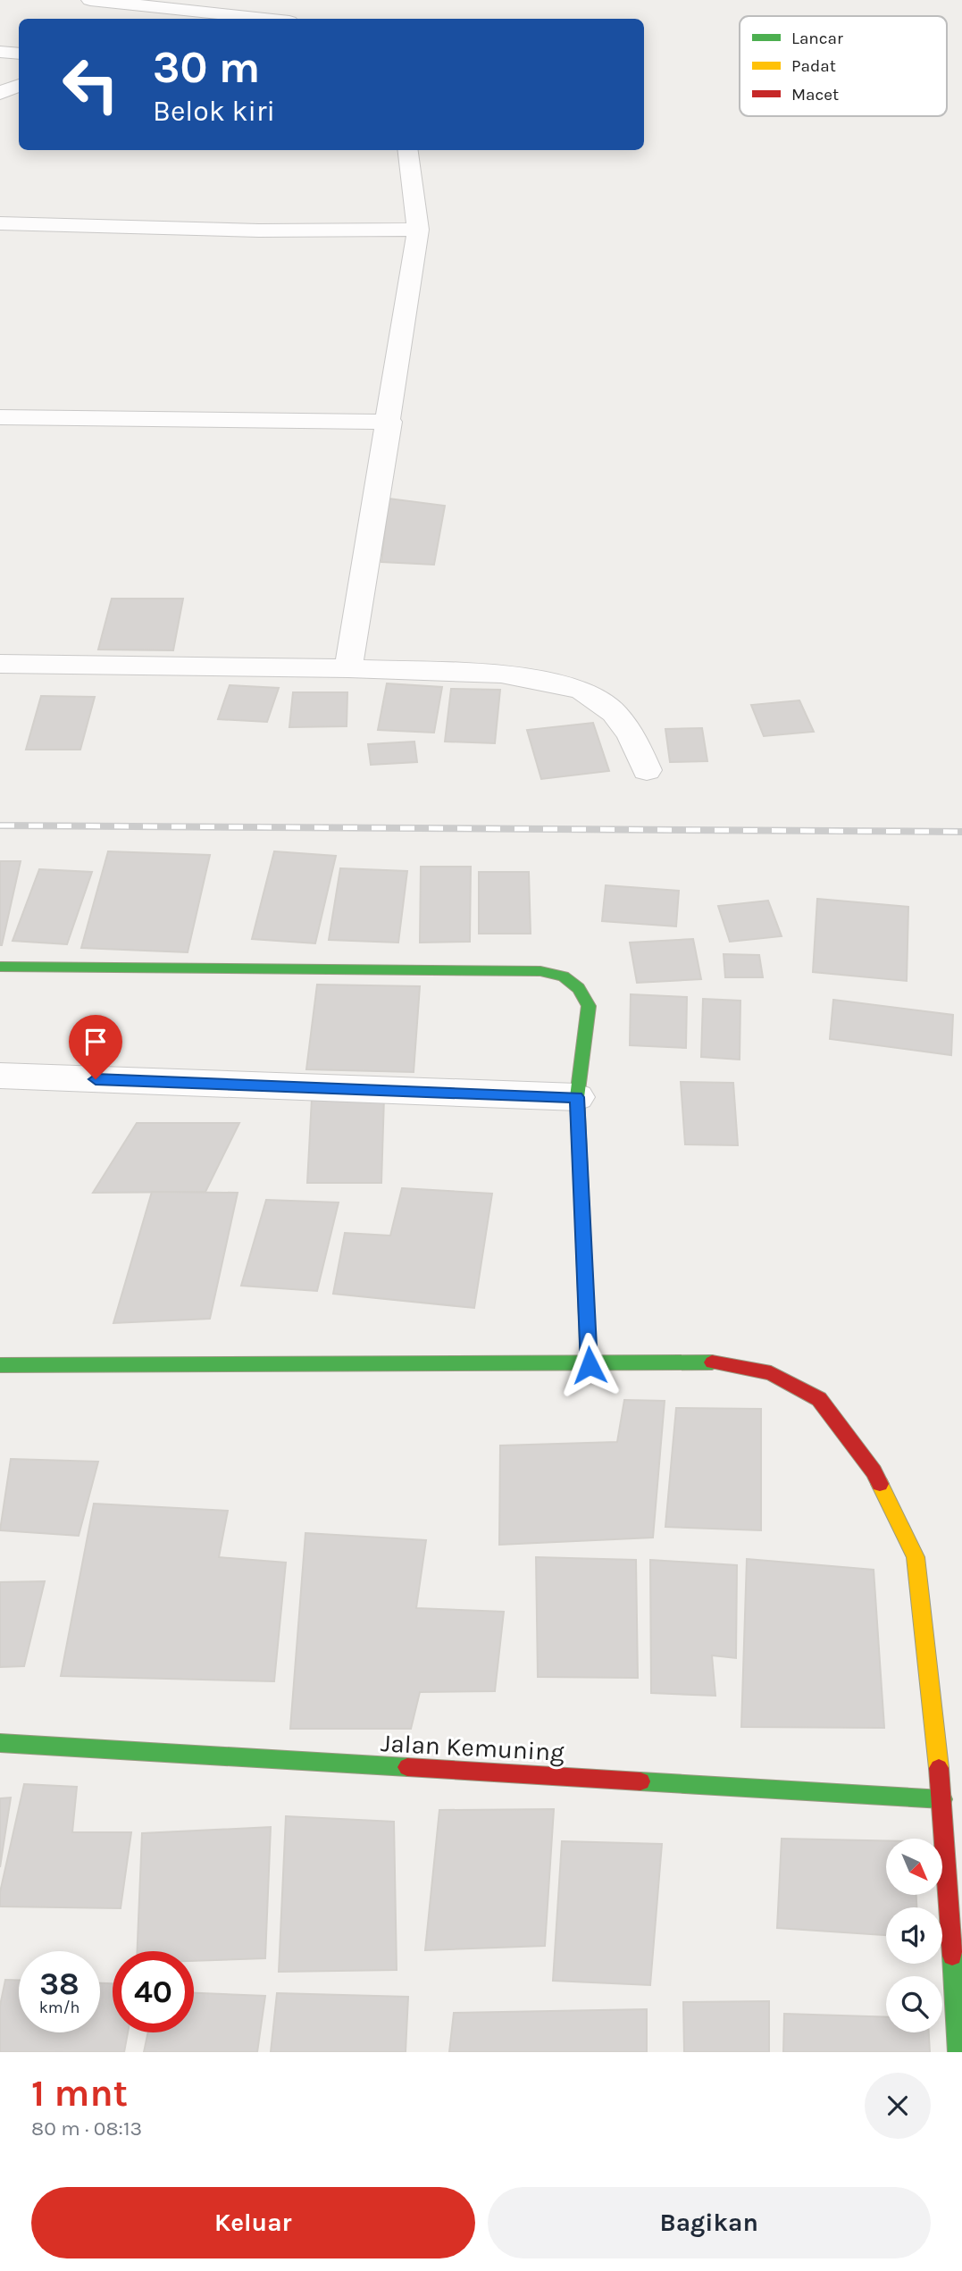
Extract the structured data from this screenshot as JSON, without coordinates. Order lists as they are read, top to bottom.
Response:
{
  "streets": {
    "street": ["Jalan Kemuning"]
  },
  "legend": ["Lancar", "Padat", "Macet"],
  "north": "bottom right",
  "page": {
    "turn": ["30 m", "Belok kiri"],
    "speed": "38 km/h",
    "limit": "40",
    "heading": ["1 mnt", "80 m · 08:13"],
    "buttons": ["Keluar", "Bagikan"]
  }
}
